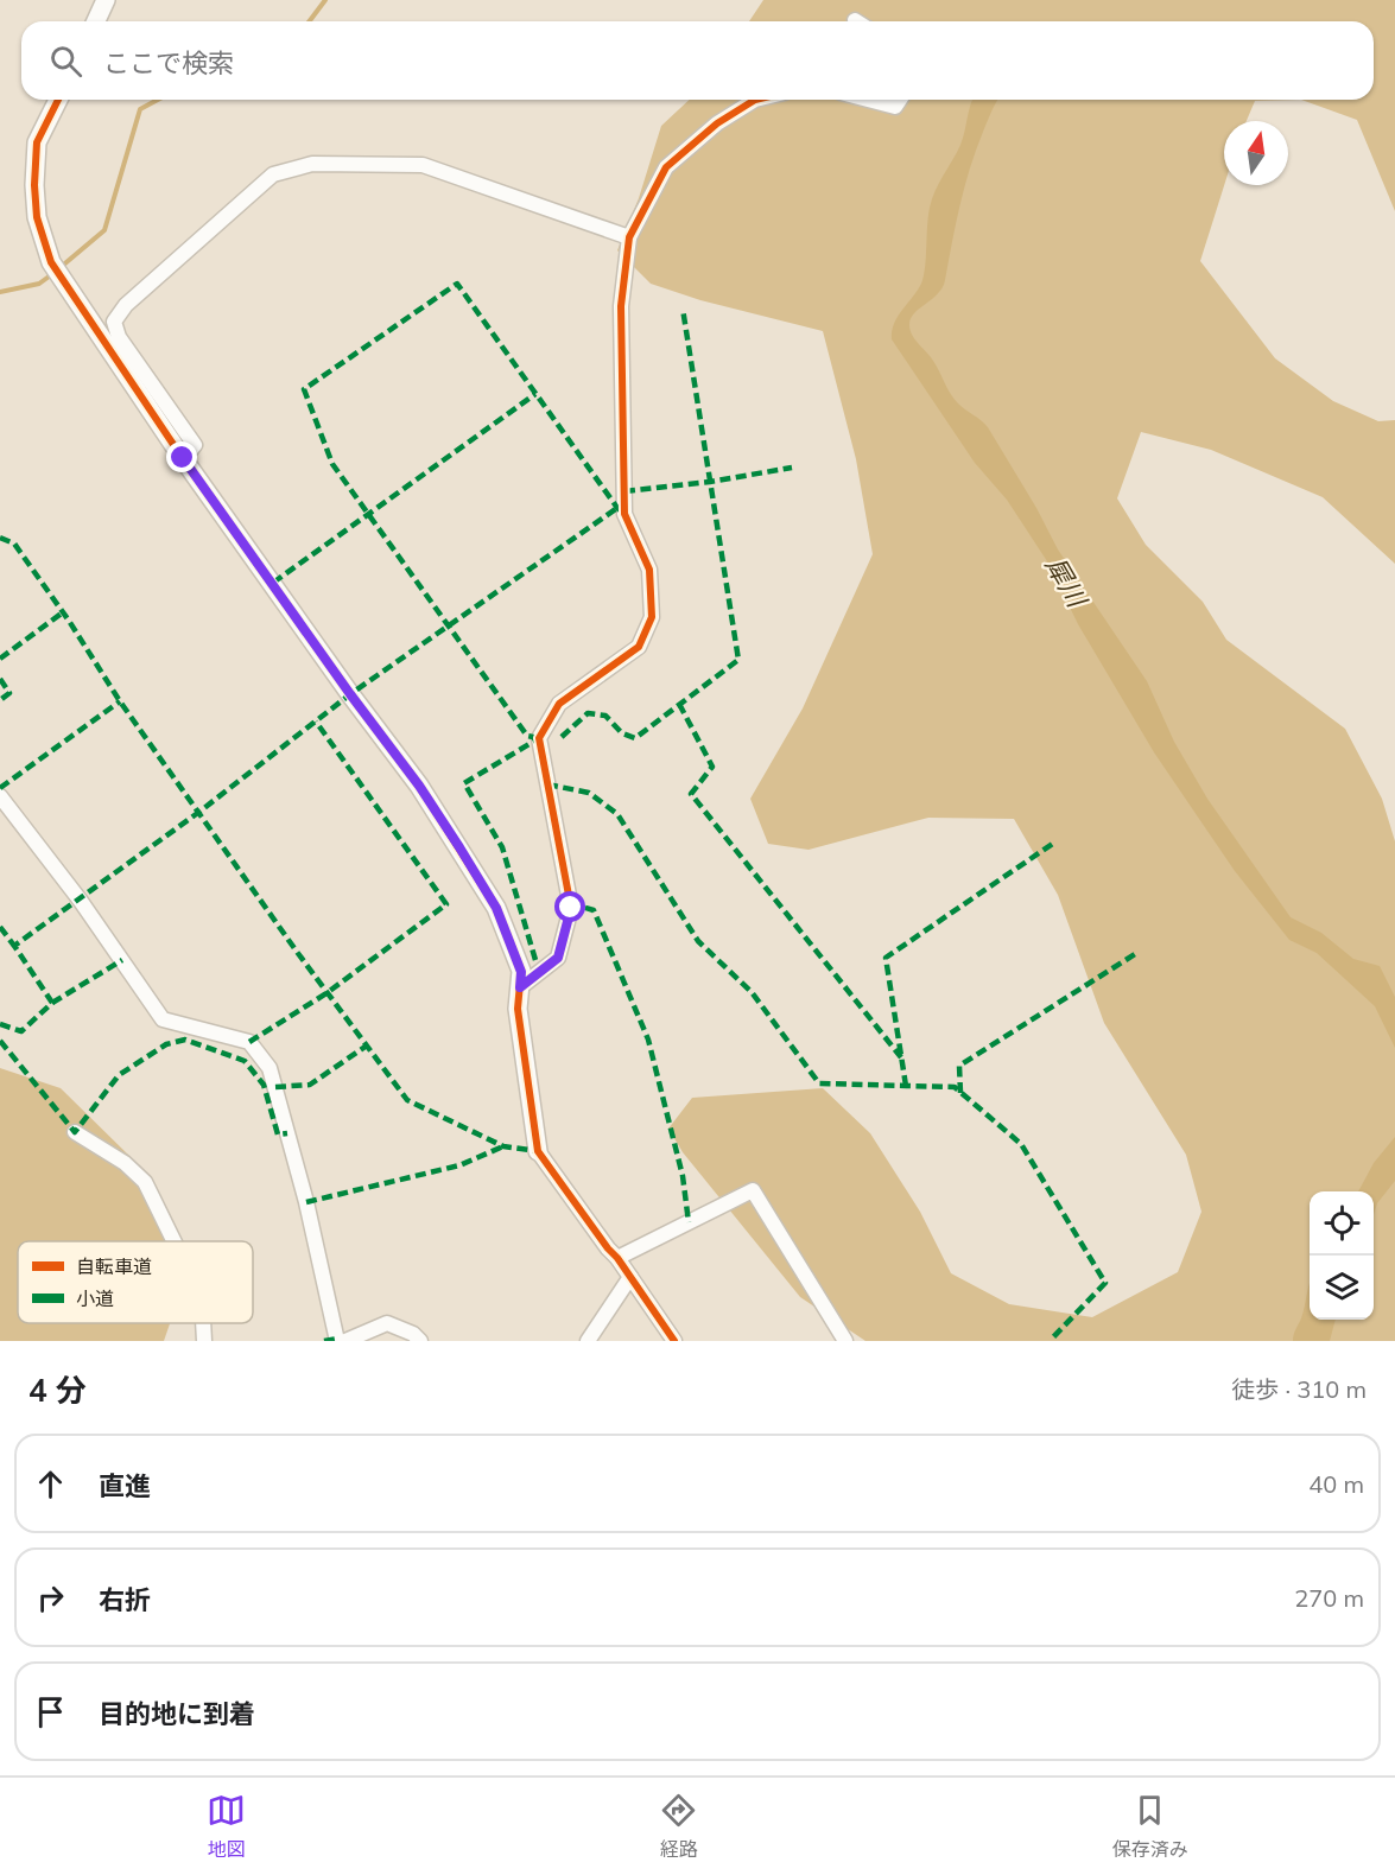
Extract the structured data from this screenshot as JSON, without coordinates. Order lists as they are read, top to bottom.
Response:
{
  "water": ["犀川"],
  "legend": ["自転車道", "小道"],
  "north": "top",
  "page": {
    "search": "ここで検索",
    "heading": ["4 分", "徒歩 · 310 m"],
    "list": [
      ["直進", "40 m"],
      ["右折", "270 m"],
      "目的地に到着"
    ],
    "nav": ["地図", "経路", "保存済み"]
  }
}
